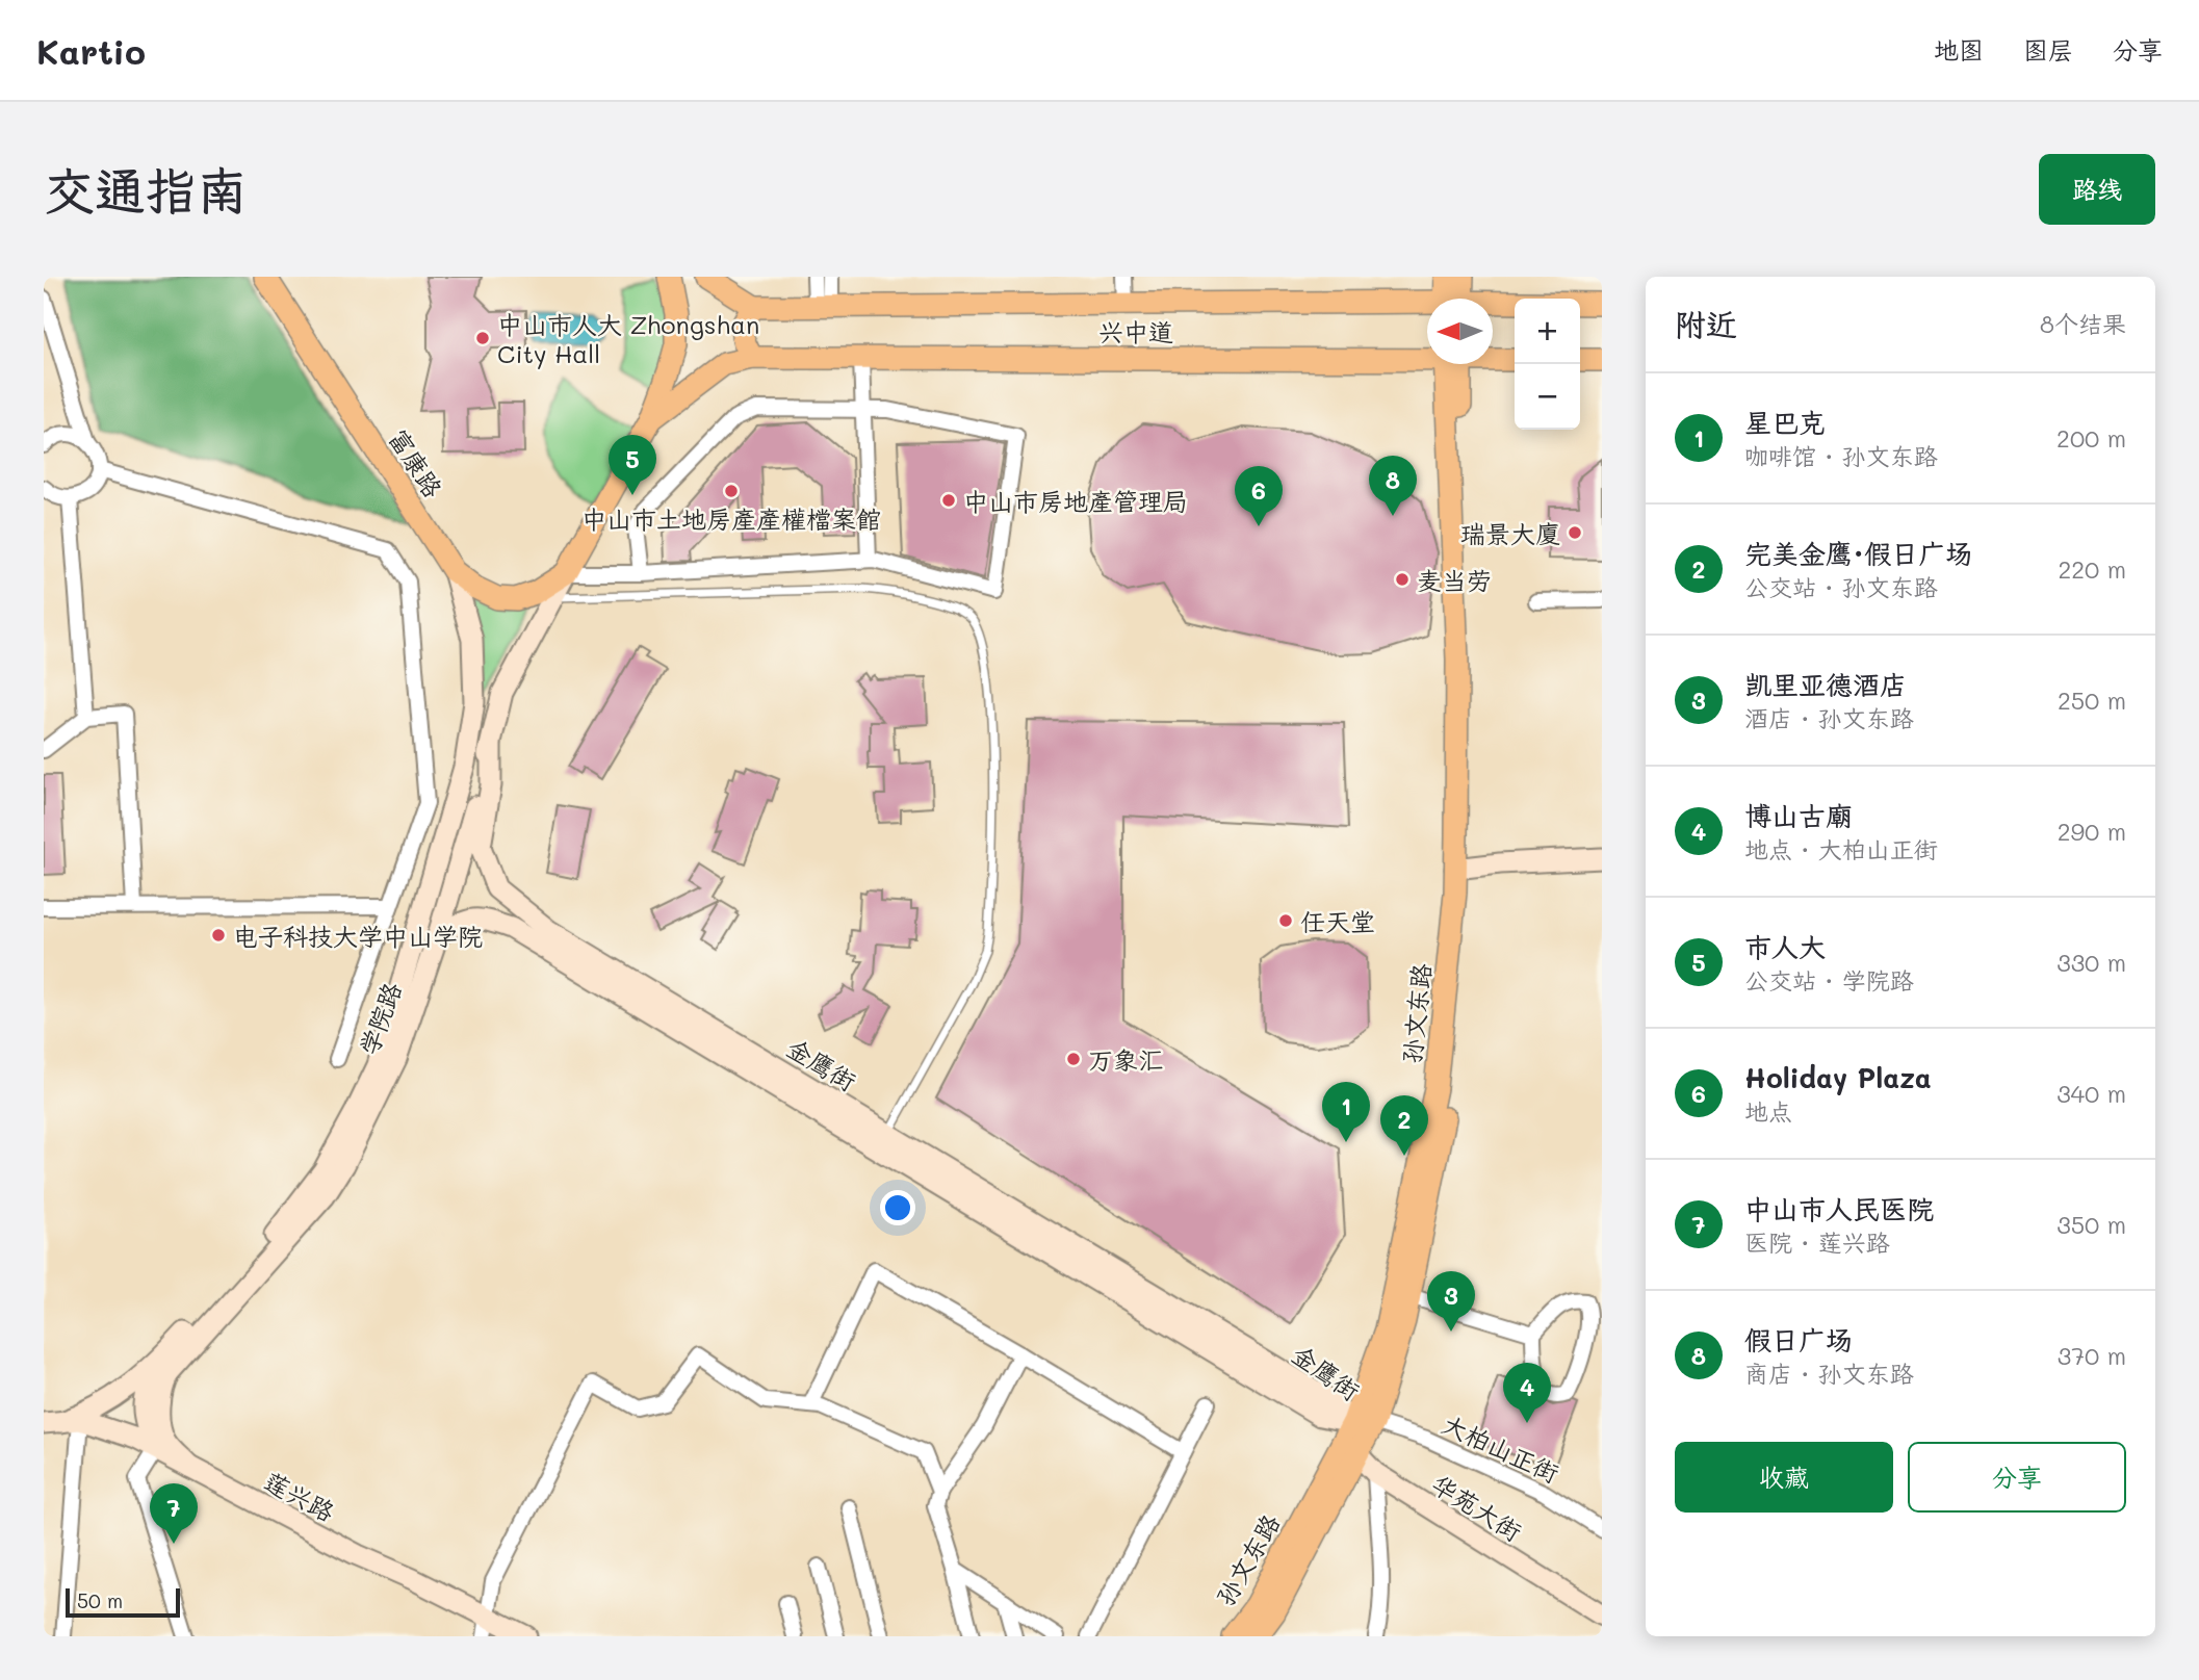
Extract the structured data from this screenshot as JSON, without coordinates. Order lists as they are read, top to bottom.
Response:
{
  "streets": {
    "main road": [
      "兴中道",
      "富康路",
      "孙文东路",
      "学院路"
    ],
    "street": [
      "金鹰街",
      "大柏山正街",
      "莲兴路",
      "华苑大街"
    ]
  },
  "crossings": [
    ["兴中道", "学院路"],
    ["富康路", "学院路"],
    ["孙文东路", "金鹰街"],
    ["孙文东路", "大柏山正街"],
    ["孙文东路", "华苑大街"],
    ["学院路", "金鹰街"],
    ["学院路", "莲兴路"],
    ["金鹰街", "大柏山正街"]
  ],
  "places": [
    "中山市人大 Zhongshan City Hall",
    "中山市土地房產產權檔案館",
    "中山市房地產管理局",
    "瑞景大廈",
    "麦当劳",
    "任天堂",
    "电子科技大学中山学院",
    "万象汇"
  ],
  "scale_bar": "50 m",
  "north": "left",
  "page": {
    "header": "Kartio",
    "nav": ["地图", "图层", "分享"],
    "buttons": [
      "路线",
      ["收藏", "分享"]
    ],
    "title": "交通指南",
    "heading": ["附近", "8个结果"],
    "map_buttons": ["+", "−"],
    "list": [
      {
        "mark": "1",
        "name": "星巴克",
        "note": "咖啡馆 · 孙文东路",
        "value": "200 m"
      },
      {
        "mark": "2",
        "name": "完美金鹰·假日广场",
        "note": "公交站 · 孙文东路",
        "value": "220 m"
      },
      {
        "mark": "3",
        "name": "凯里亚德酒店",
        "note": "酒店 · 孙文东路",
        "value": "250 m"
      },
      {
        "mark": "4",
        "name": "博山古廟",
        "note": "地点 · 大柏山正街",
        "value": "290 m"
      },
      {
        "mark": "5",
        "name": "市人大",
        "note": "公交站 · 学院路",
        "value": "330 m"
      },
      {
        "mark": "6",
        "name": "Holiday Plaza",
        "note": "地点",
        "value": "340 m"
      },
      {
        "mark": "7",
        "name": "中山市人民医院",
        "note": "医院 · 莲兴路",
        "value": "350 m"
      },
      {
        "mark": "8",
        "name": "假日广场",
        "note": "商店 · 孙文东路",
        "value": "370 m"
      }
    ],
    "pins": [
      "5",
      "8",
      "6",
      "1",
      "2",
      "3",
      "4",
      "7"
    ],
    "scale": "50 m"
  }
}
